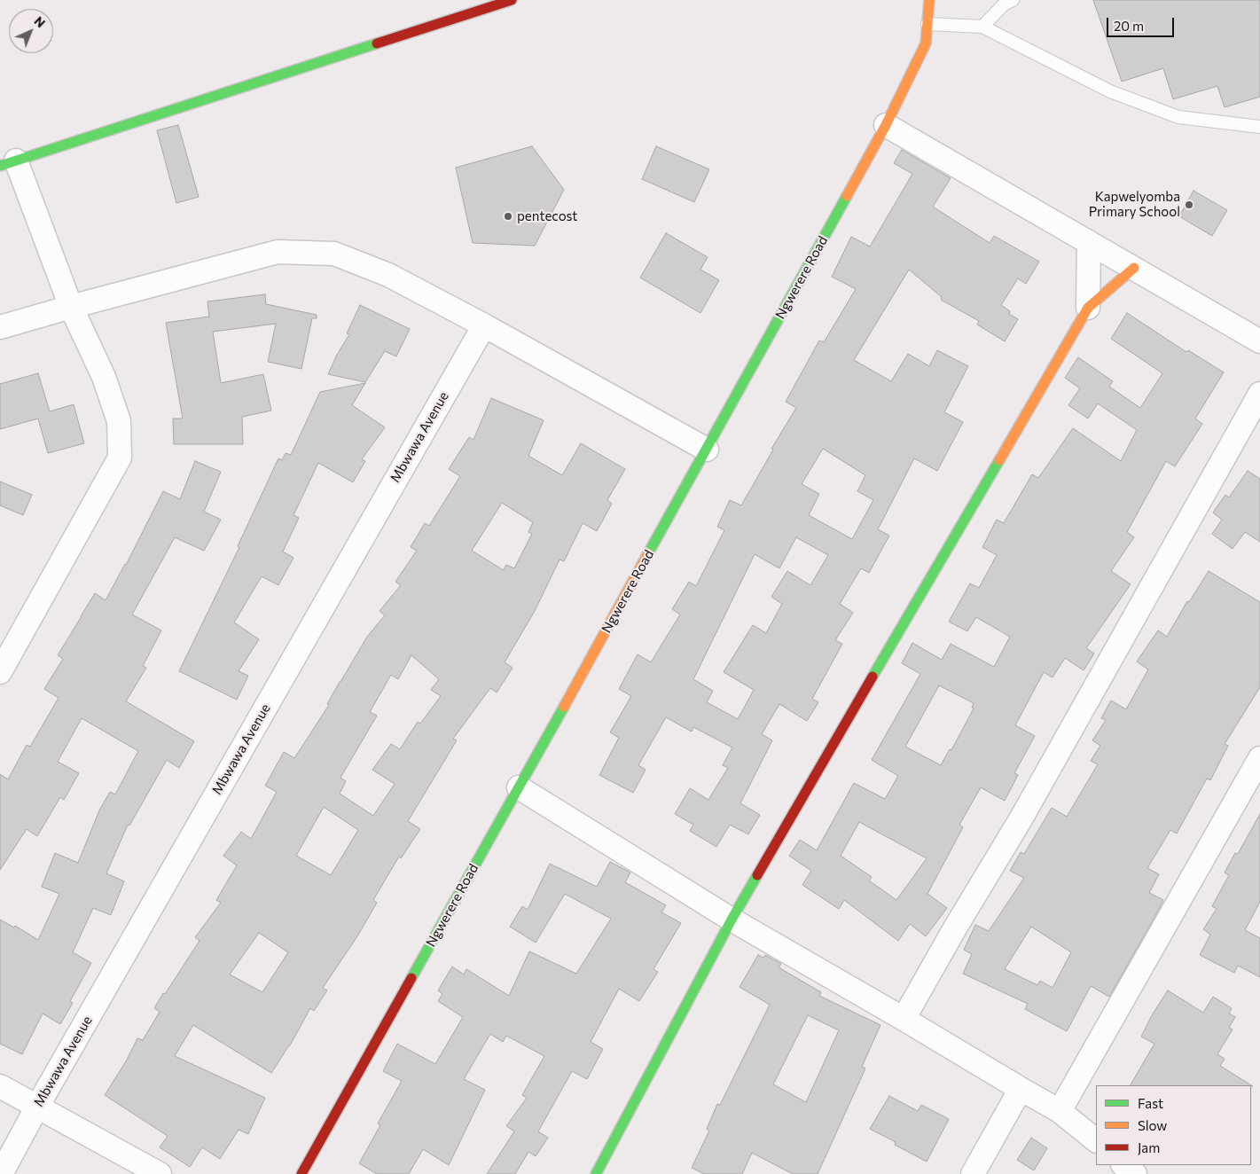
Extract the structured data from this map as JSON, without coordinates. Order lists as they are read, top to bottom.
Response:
{
  "streets": {
    "street": ["Ngwerere Road", "Mbwawa Avenue"]
  },
  "places": ["Kapwelyomba Primary School", "pentecost"],
  "legend": ["Fast", "Slow", "Jam"],
  "scale_bar": "20 m",
  "north": "top right"
}
